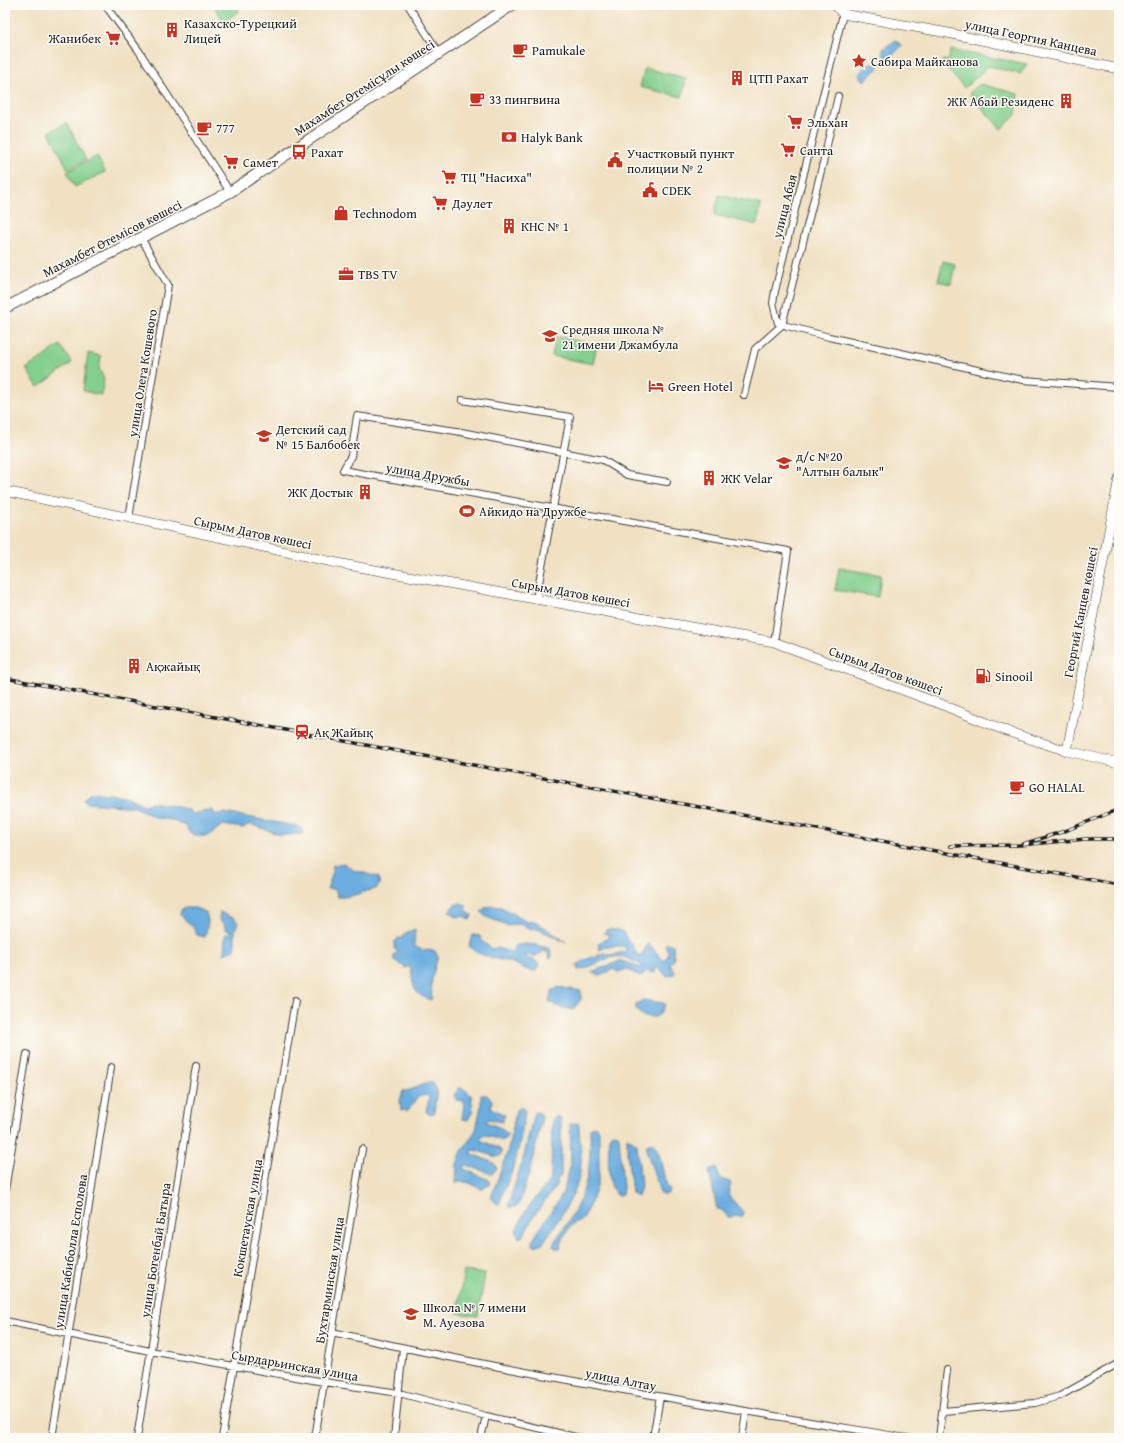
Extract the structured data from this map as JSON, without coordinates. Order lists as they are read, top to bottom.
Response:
{
  "streets": {
    "main road": [
      "улица Георгия Канцева",
      "Махамбет Өтемісұлы көшесі",
      "Махамбет Өтемісов көшесі",
      "Сырым Датов көшесі",
      "Георгий Канцев көшесі"
    ],
    "street": [
      "улица Абая",
      "улица Олега Кошевого",
      "улица Дружбы",
      "Кокшетауская улица",
      "улица Богенбай Батыра",
      "улица Кабиболла Есполова",
      "Бухтарминская улица",
      "Сырдарьинская улица",
      "улица Алтау"
    ]
  },
  "crossings": [
    ["улица Георгия Канцева", "улица Абая"],
    ["Махамбет Өтемісұлы көшесі", "Махамбет Өтемісов көшесі"],
    ["Махамбет Өтемісов көшесі", "улица Олега Кошевого"],
    ["улица Олега Кошевого", "Сырым Датов көшесі"],
    ["улица Дружбы", "Сырым Датов көшесі"],
    ["Сырым Датов көшесі", "Георгий Канцев көшесі"],
    ["Кокшетауская улица", "Сырдарьинская улица"],
    ["улица Богенбай Батыра", "Сырдарьинская улица"],
    ["улица Кабиболла Есполова", "Сырдарьинская улица"],
    ["Бухтарминская улица", "Сырдарьинская улица"],
    ["Бухтарминская улица", "улица Алтау"]
  ],
  "places": {
    "building": [
      "Казахско-Турецкий Лицей",
      "ЦТП Рахат",
      "ЖК Абай Резиденс",
      "КНС № 1",
      "ЖК Velar",
      "ЖК Достык",
      "Ақжайық"
    ],
    "supermarket": [
      "Жанибек",
      "Эльхан",
      "Санта",
      "Самет",
      "ТЦ \"Насиха\"",
      "Дәулет"
    ],
    "cafe": [
      "Pamukale",
      "33 пингвина",
      "777",
      "GO HALAL"
    ],
    "place": ["Сабира Майканова"],
    "bank": ["Halyk Bank"],
    "bus stop": ["Рахат"],
    "public building": ["Участковый пункт полиции № 2", "CDEK"],
    "shop": ["Technodom"],
    "office": ["TBS TV"],
    "school or university": [
      "Средняя школа № 21 имени Джамбула",
      "Детский сад № 15 Балбобек",
      "д/с №20 \"Алтын балык\"",
      "Школа № 7 имени М. Ауезова"
    ],
    "hotel": ["Green Hotel"],
    "sports": ["Айкидо на Дружбе"],
    "fuel station": ["Sinooil"],
    "station": ["Ақ Жайық"]
  }
}
